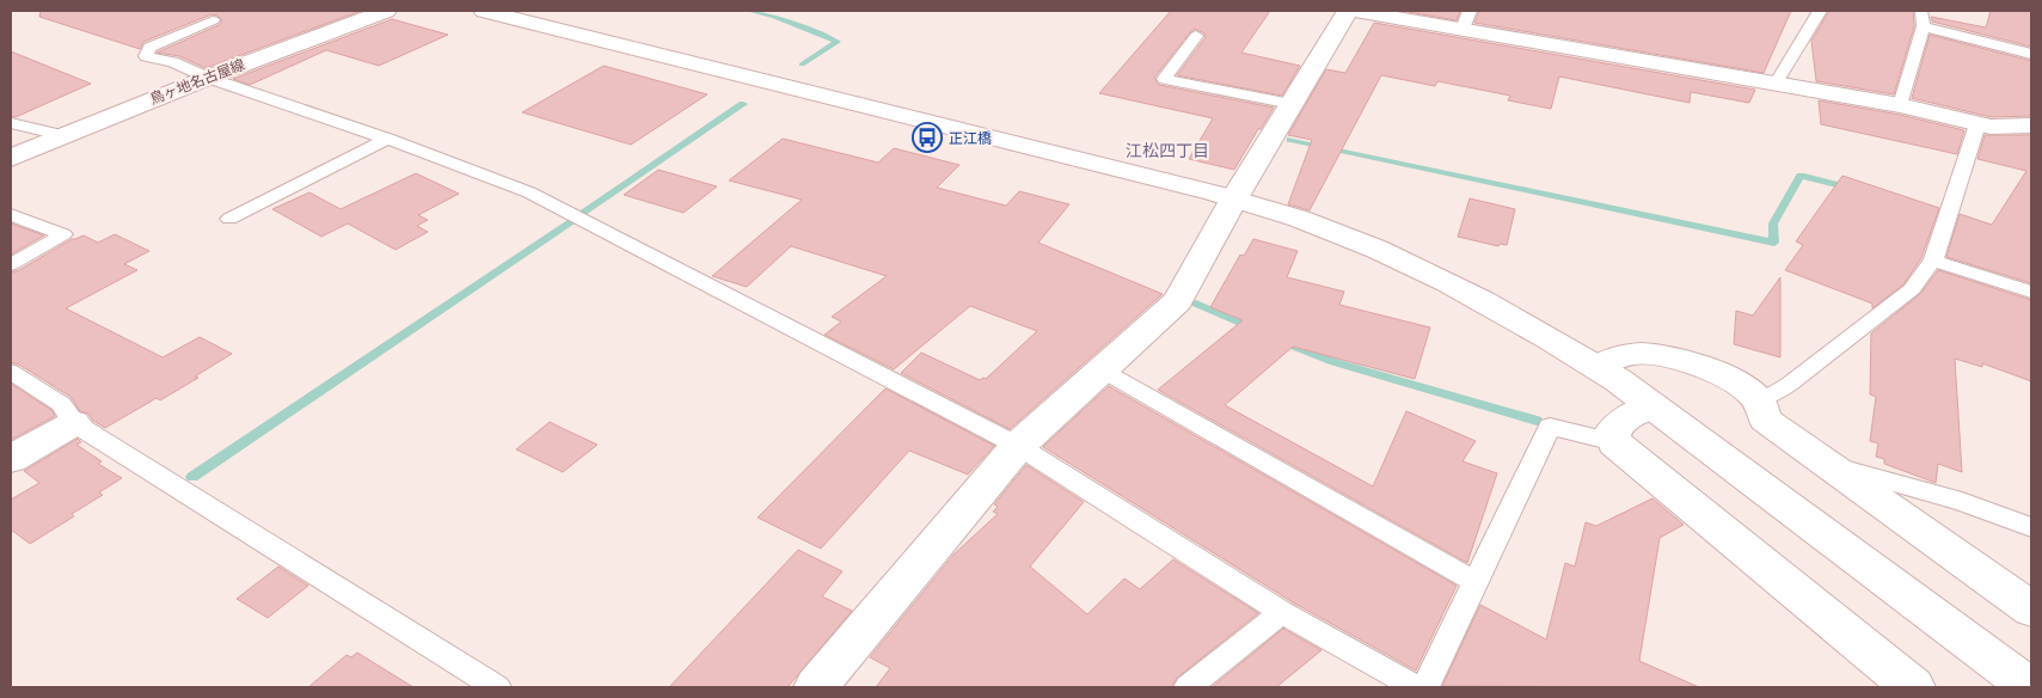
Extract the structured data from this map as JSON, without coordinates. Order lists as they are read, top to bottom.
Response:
{
  "streets": {
    "street": ["鳥ヶ地名古屋線"]
  },
  "districts": ["江松四丁目"],
  "places": {
    "bus stop": ["正江橋"]
  }
}
